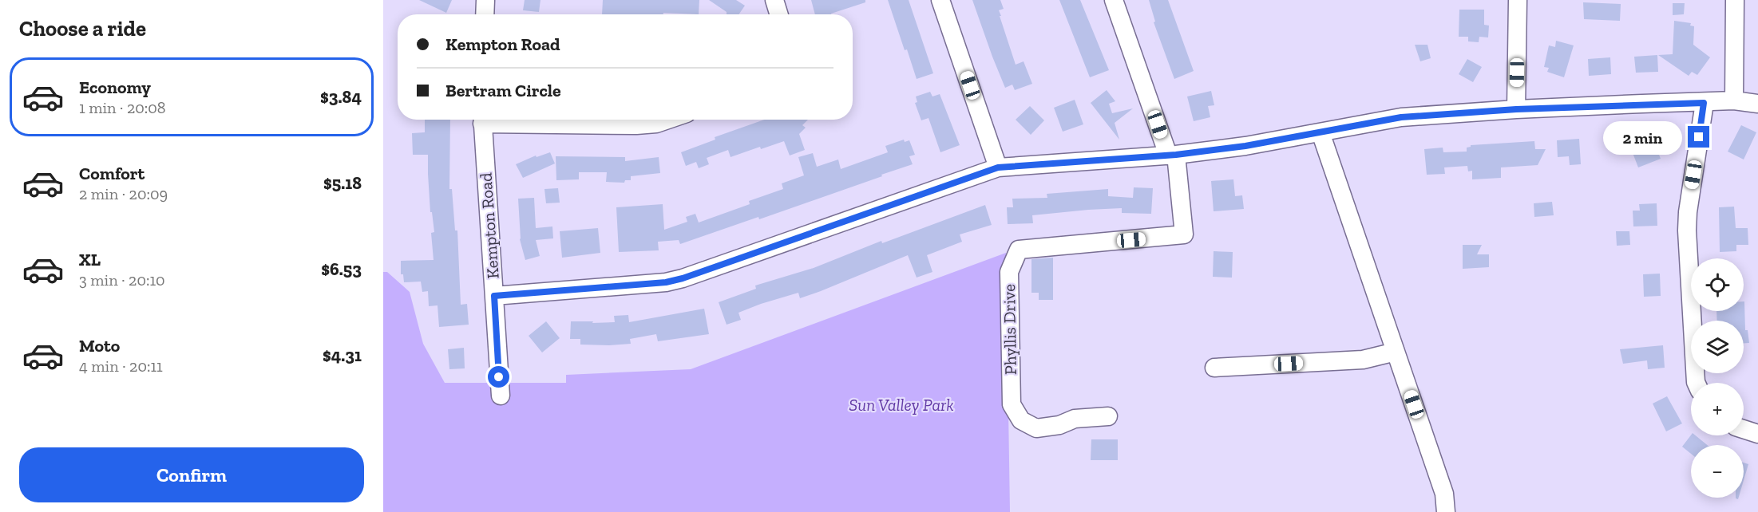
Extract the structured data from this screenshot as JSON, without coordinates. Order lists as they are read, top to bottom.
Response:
{
  "streets": {
    "street": ["Kempton Road", "Phyllis Drive"]
  },
  "parks": ["Sun Valley Park"],
  "page": {
    "heading": "Choose a ride",
    "banner": ["Kempton Road", "Bertram Circle"],
    "list": [
      {
        "name": "Economy",
        "note": "1 min · 20:08",
        "value": "$3.84"
      },
      {
        "name": "Comfort",
        "note": "2 min · 20:09",
        "value": "$5.18"
      },
      {
        "name": "XL",
        "note": "3 min · 20:10",
        "value": "$6.53"
      },
      {
        "name": "Moto",
        "note": "4 min · 20:11",
        "value": "$4.31"
      }
    ],
    "bubble": "2 min",
    "map_buttons": ["+", "−"],
    "buttons": "Confirm"
  }
}
